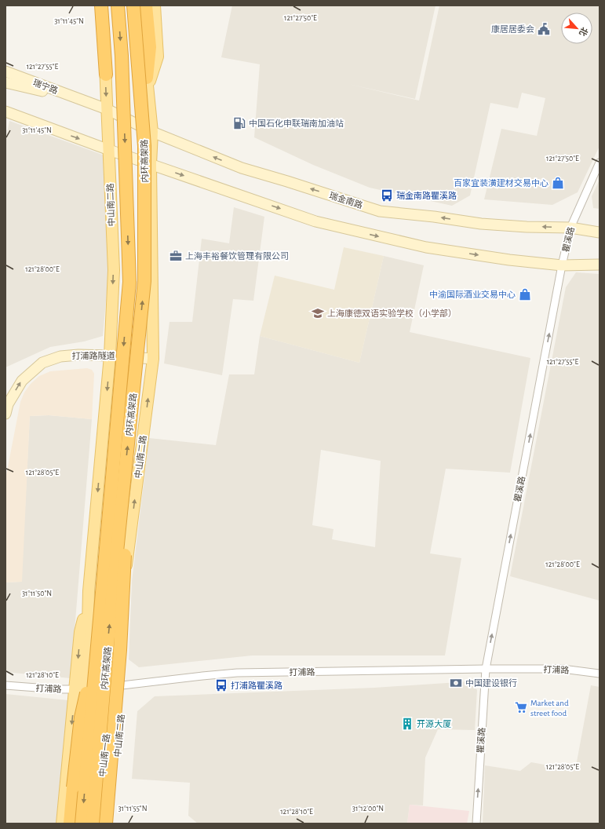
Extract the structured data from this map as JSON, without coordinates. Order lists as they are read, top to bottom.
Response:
{
  "streets": {
    "highway": ["内环高架路"],
    "main road": [
      "瑞宁路",
      "瑞金南路",
      "中山南二路",
      "打浦路隧道",
      "中山南一路"
    ],
    "street": ["瞿溪路", "打浦路"]
  },
  "crossings": [
    ["瑞宁路", "瑞金南路"],
    ["瑞金南路", "中山南二路"],
    ["瑞金南路", "瞿溪路"],
    ["中山南二路", "打浦路隧道"],
    ["中山南二路", "打浦路"],
    ["中山南二路", "中山南一路"],
    ["瞿溪路", "打浦路"],
    ["打浦路", "中山南一路"]
  ],
  "one_way": ["瞿溪路", "打浦路隧道"],
  "places": {
    "public building": ["康居居委会"],
    "fuel station": ["中国石化申联瑞南加油站"],
    "shop": ["百家宜装潢建材交易中心", "中渝国际酒业交易中心"],
    "bus stop": ["瑞金南路瞿溪路", "打浦路瞿溪路"],
    "office": ["上海丰裕餐饮管理有限公司"],
    "school or university": ["上海康德双语实验学校（小学部）"],
    "bank": ["中国建设银行"],
    "supermarket": ["Market and street food"],
    "building": ["开源大厦"]
  },
  "north": "bottom right",
  "coordinates": [
    "121°27'50\"E",
    "31°11'45\"N",
    "121°27'55\"E",
    "121°28'00\"E",
    "121°28'05\"E",
    "31°11'50\"N",
    "121°28'10\"E",
    "31°11'55\"N",
    "31°12'00\"N"
  ]
}
